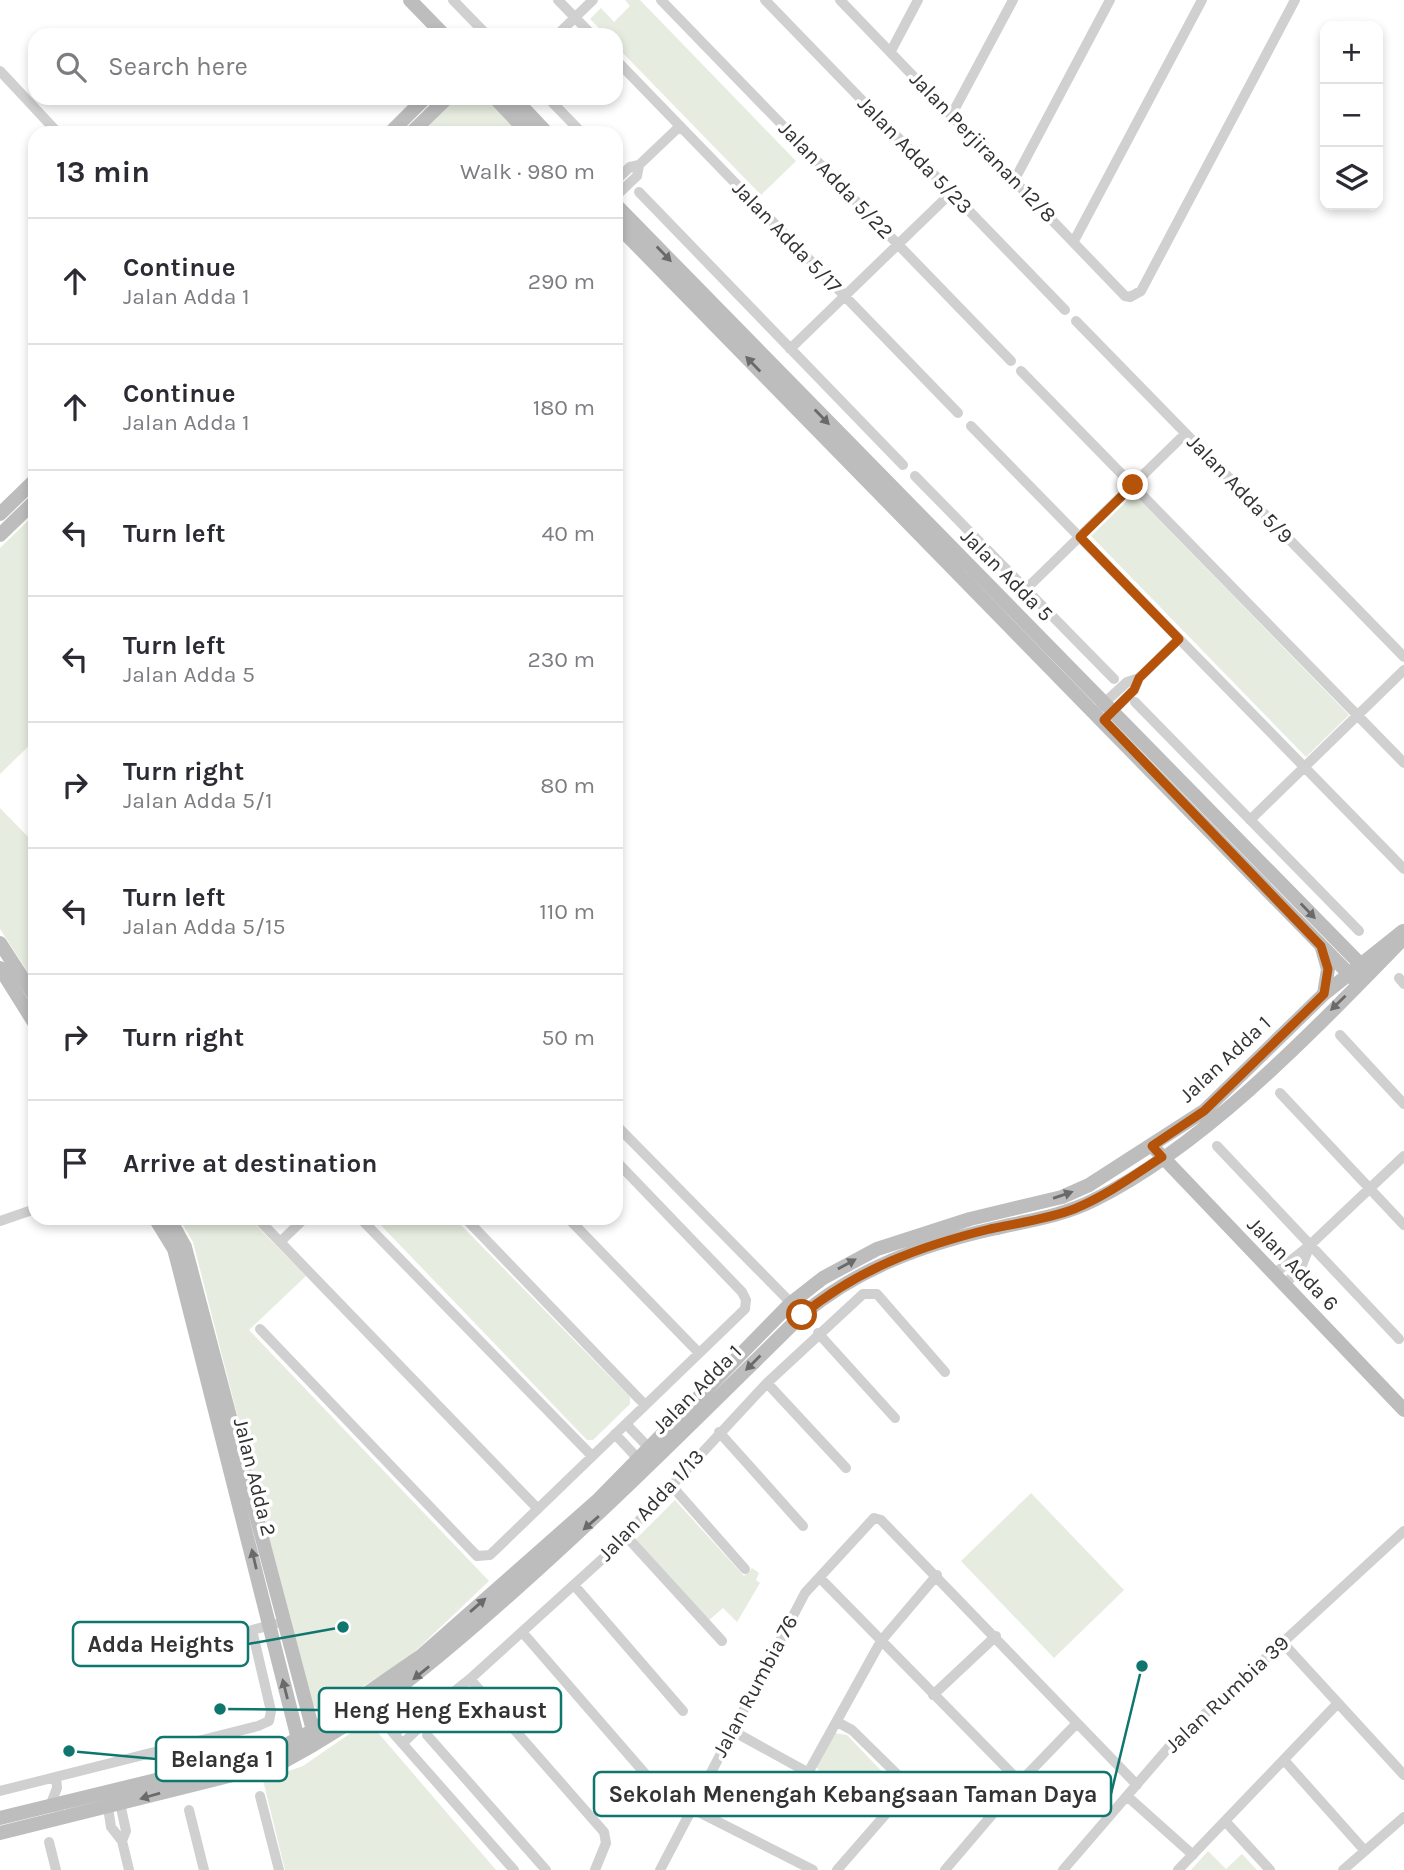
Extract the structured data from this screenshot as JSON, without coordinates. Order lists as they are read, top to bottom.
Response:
{
  "streets": {
    "street": [
      "Jalan Perjiranan 12/8",
      "Jalan Adda 5/23",
      "Jalan Adda 5/22",
      "Jalan Adda 5/17",
      "Jalan Adda 5/9",
      "Jalan Adda 5",
      "Jalan Adda 1",
      "Jalan Adda 6",
      "Jalan Adda 2",
      "Jalan Adda 1/13",
      "Jalan Rumbia 76",
      "Jalan Rumbia 39"
    ]
  },
  "crossings": [
    ["Jalan Adda 5", "Jalan Adda 1"],
    ["Jalan Adda 1", "Jalan Adda 6"],
    ["Jalan Adda 1", "Jalan Adda 2"]
  ],
  "places": [
    "Adda Heights",
    "Sekolah Menengah Kebangsaan Taman Daya",
    "Heng Heng Exhaust",
    "Belanga 1"
  ],
  "page": {
    "map_buttons": ["+", "−"],
    "search": "Search here",
    "heading": ["13 min", "Walk · 980 m"],
    "list": [
      ["Continue", "Jalan Adda 1", "290 m"],
      ["Continue", "Jalan Adda 1", "180 m"],
      ["Turn left", "40 m"],
      ["Turn left", "Jalan Adda 5", "230 m"],
      ["Turn right", "Jalan Adda 5/1", "80 m"],
      ["Turn left", "Jalan Adda 5/15", "110 m"],
      ["Turn right", "50 m"],
      "Arrive at destination"
    ]
  }
}
